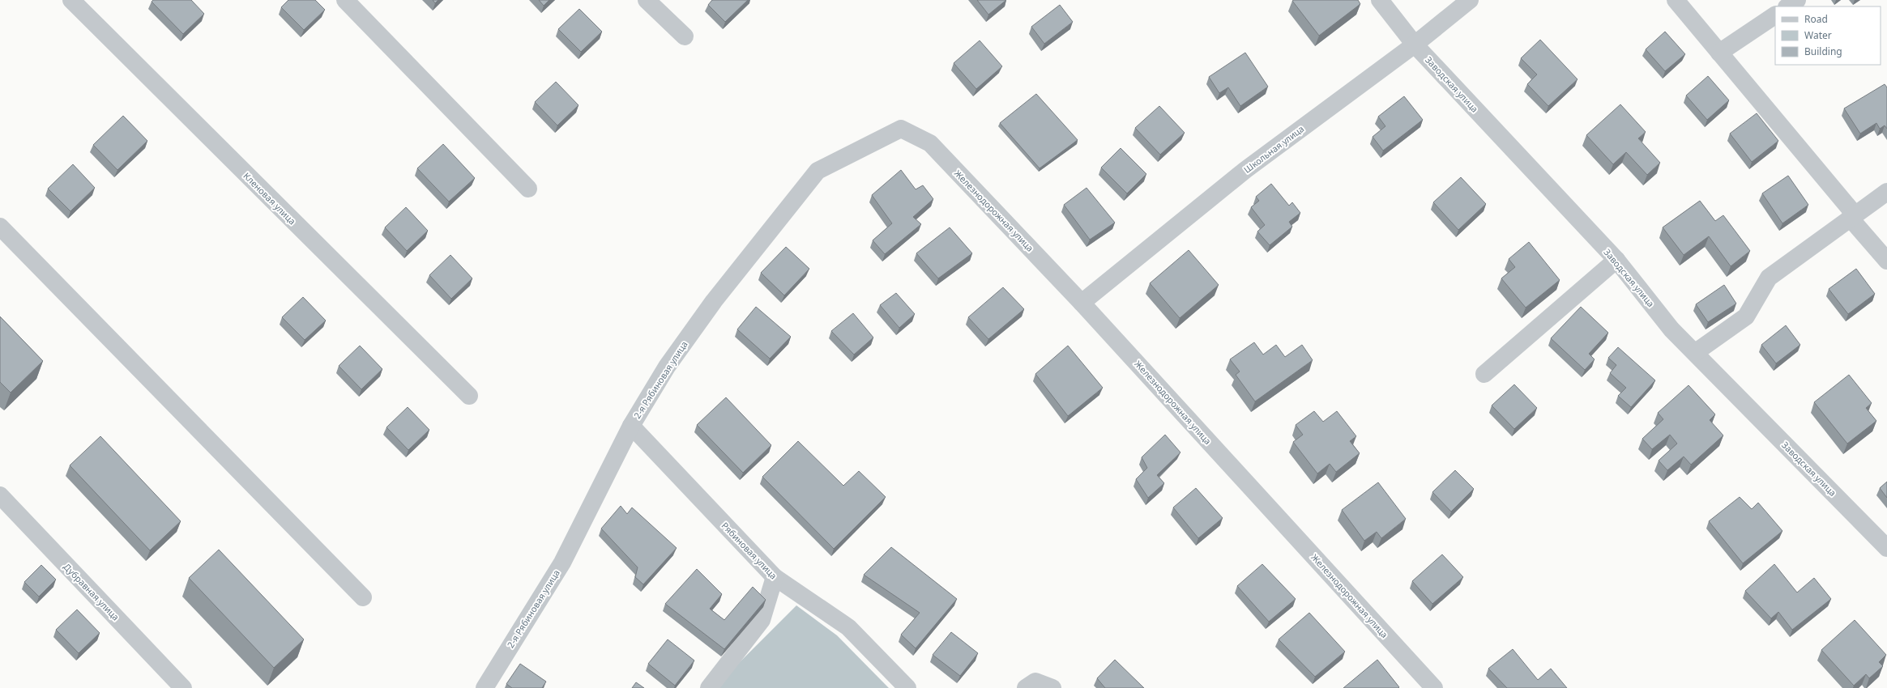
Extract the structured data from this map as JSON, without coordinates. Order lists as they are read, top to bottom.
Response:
{
  "streets": {
    "street": [
      "Заводская улица",
      "Школьная улица",
      "Кленовая улица",
      "Железнодорожная улица",
      "2-я Рябиновая улица",
      "Рябиновая улица",
      "Дубравная улица"
    ]
  },
  "crossings": [
    ["Заводская улица", "Школьная улица"],
    ["Школьная улица", "Железнодорожная улица"],
    ["Железнодорожная улица", "2-я Рябиновая улица"],
    ["2-я Рябиновая улица", "Рябиновая улица"]
  ],
  "legend": ["Road", "Water", "Building"]
}
